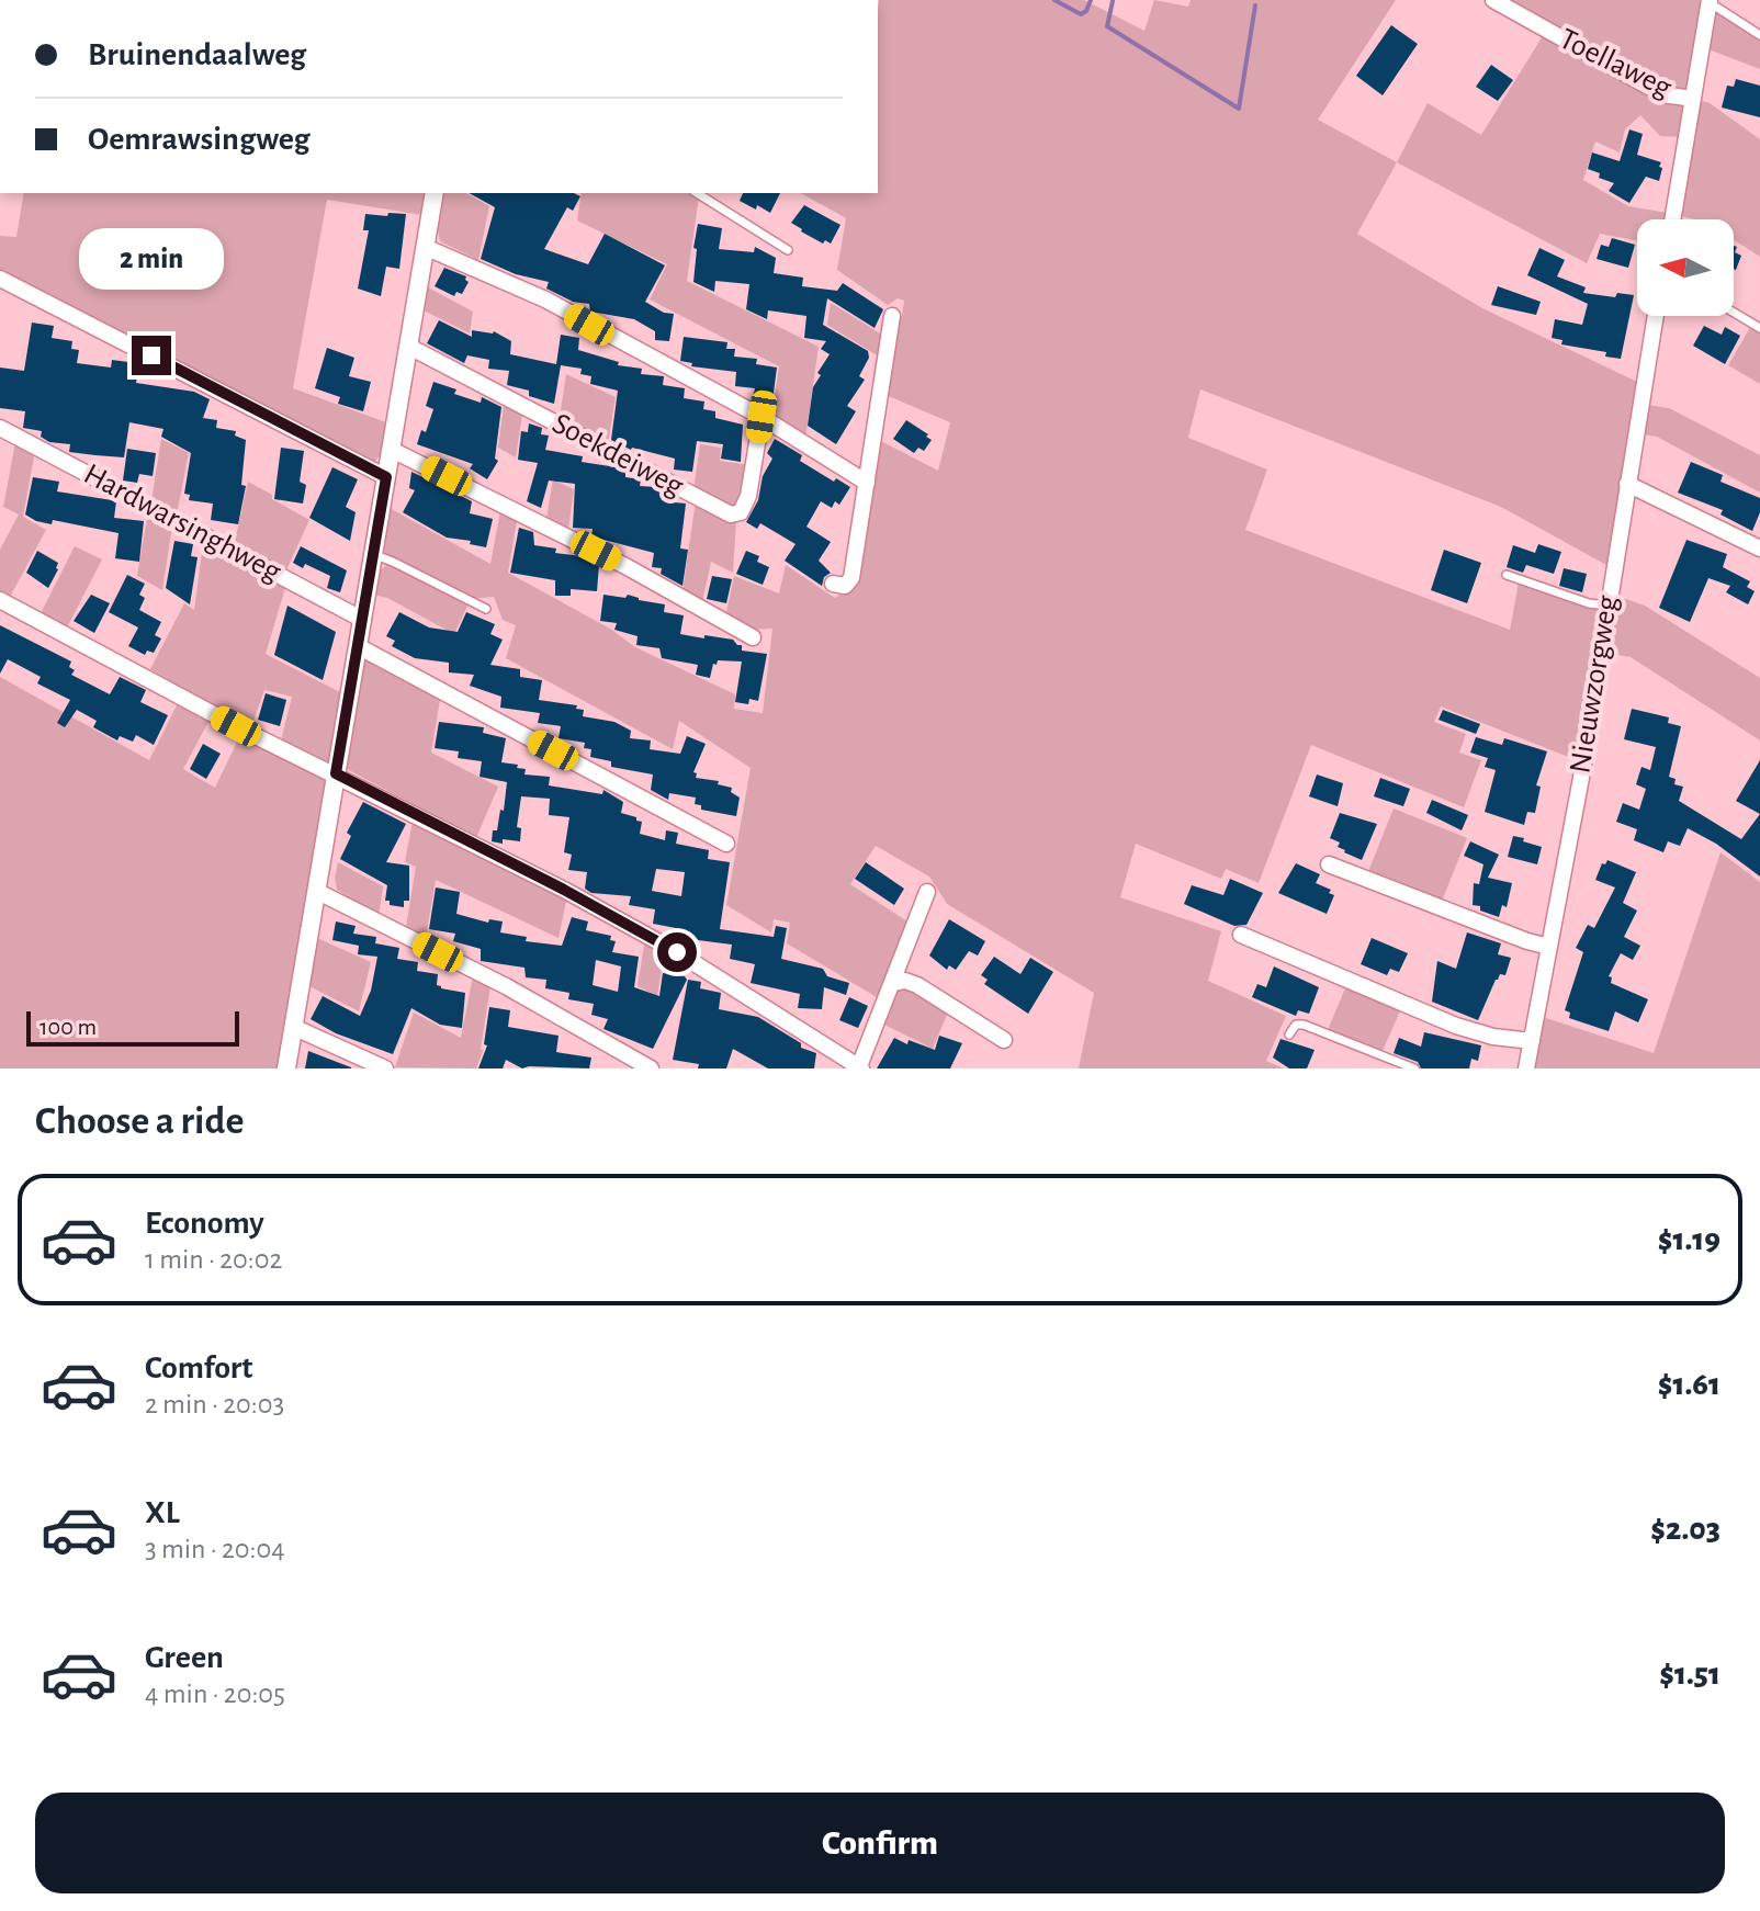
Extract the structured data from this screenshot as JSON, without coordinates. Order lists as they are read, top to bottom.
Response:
{
  "streets": {
    "street": [
      "Toellaweg",
      "Soekdeiweg",
      "Hardwarsinghweg",
      "Nieuwzorgweg"
    ]
  },
  "scale_bar": "100 m",
  "north": "left",
  "page": {
    "banner": ["Bruinendaalweg", "Oemrawsingweg"],
    "bubble": "2 min",
    "scale": "100 m",
    "heading": "Choose a ride",
    "list": [
      {
        "name": "Economy",
        "note": "1 min · 20:02",
        "value": "$1.19"
      },
      {
        "name": "Comfort",
        "note": "2 min · 20:03",
        "value": "$1.61"
      },
      {
        "name": "XL",
        "note": "3 min · 20:04",
        "value": "$2.03"
      },
      {
        "name": "Green",
        "note": "4 min · 20:05",
        "value": "$1.51"
      }
    ],
    "buttons": "Confirm"
  }
}
